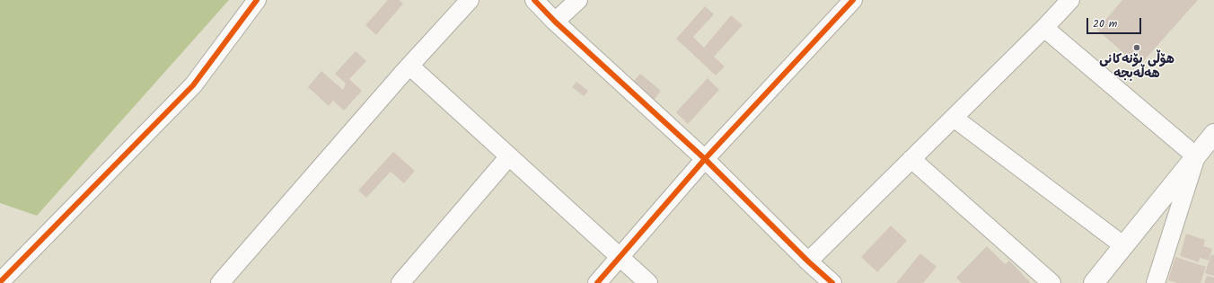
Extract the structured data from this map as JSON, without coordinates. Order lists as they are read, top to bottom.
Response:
{
  "places": ["هۆڵی بۆنەکانی هەڵەبجە"],
  "scale_bar": "20 m"
}
